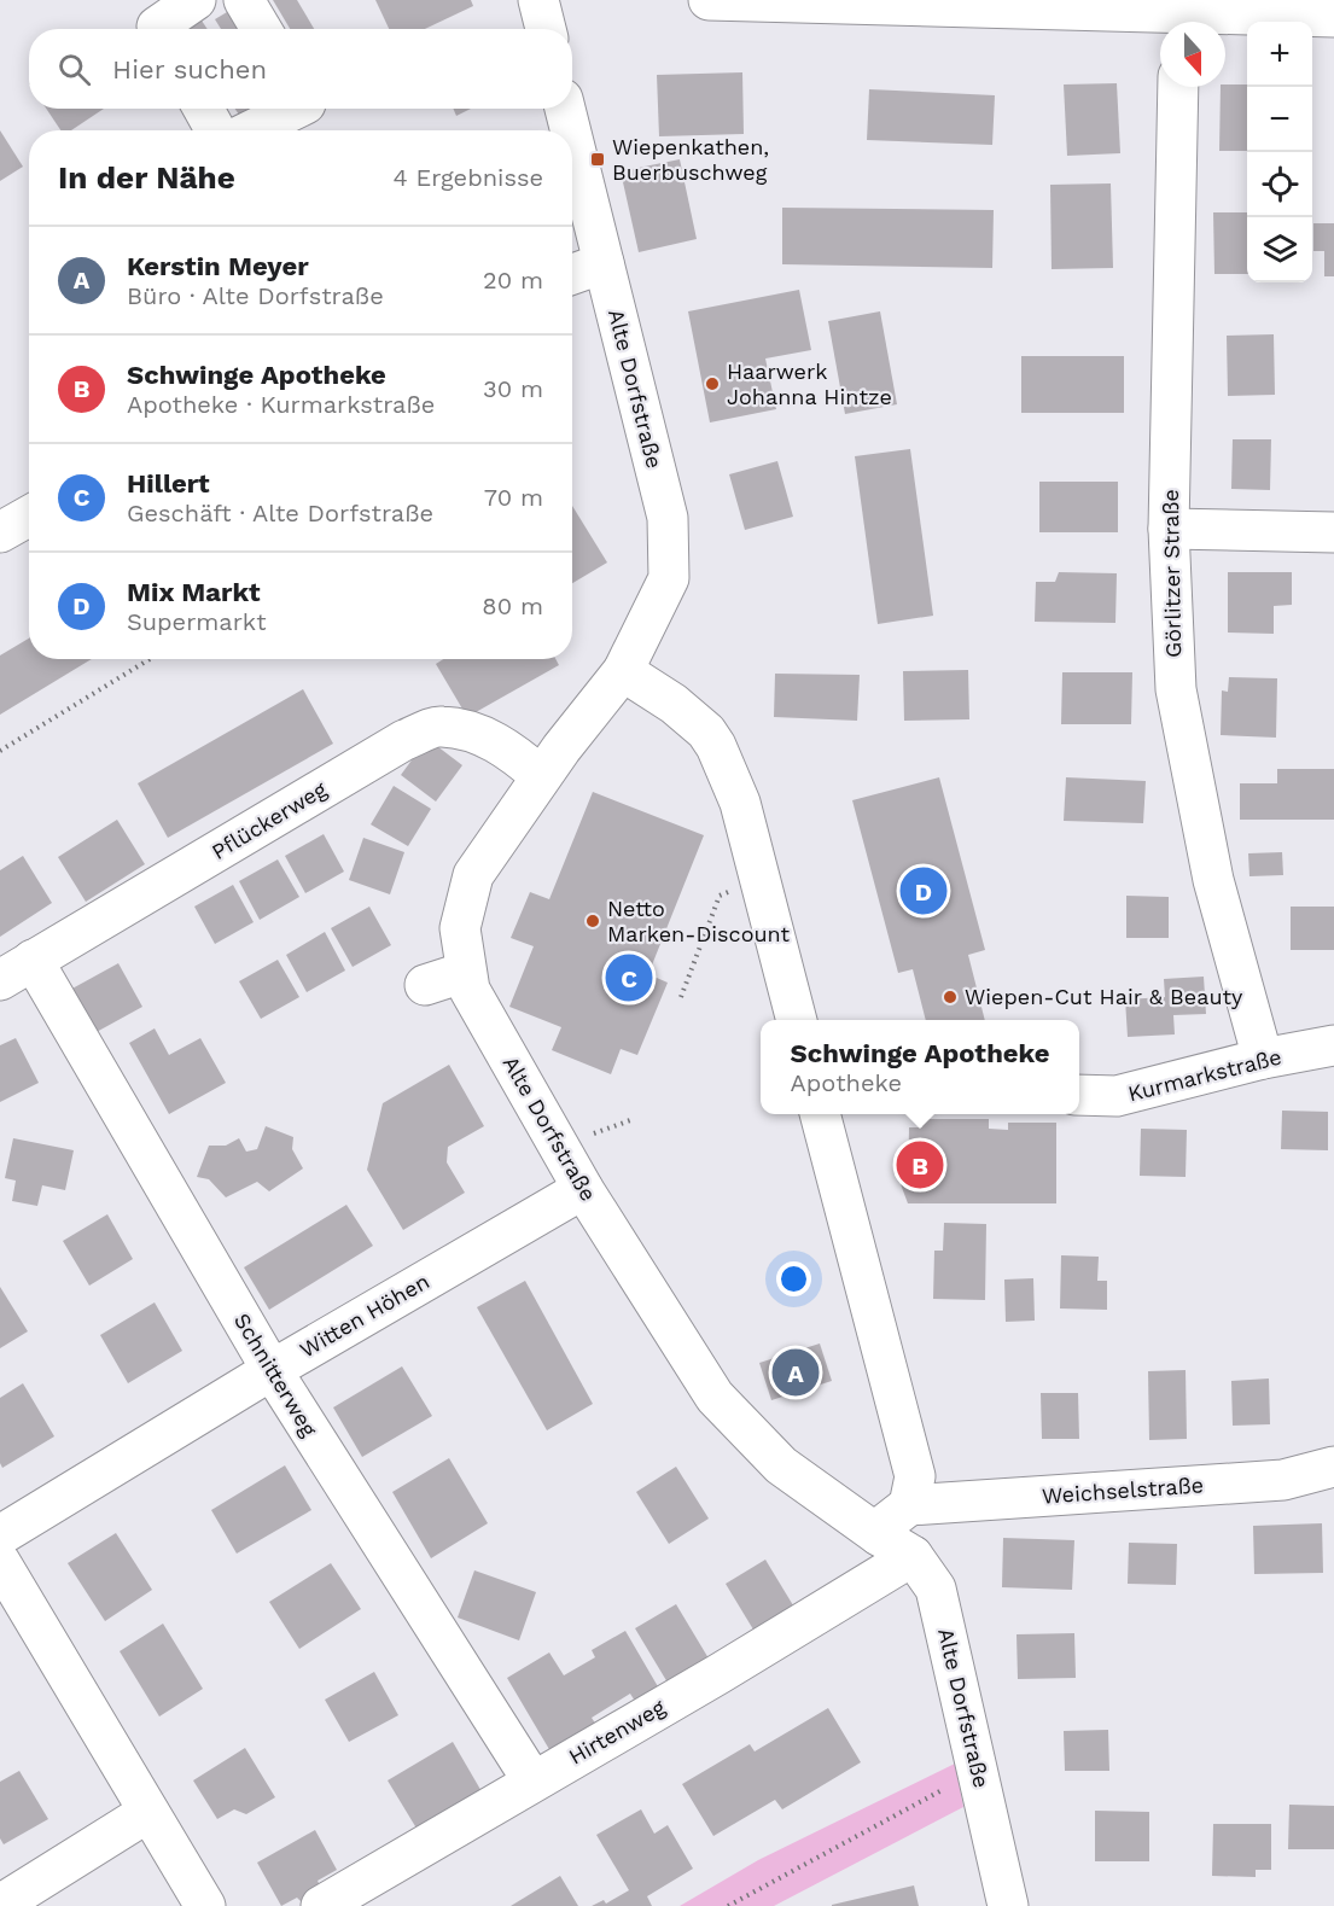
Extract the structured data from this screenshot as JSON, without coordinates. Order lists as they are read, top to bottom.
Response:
{
  "streets": {
    "street": [
      "Alte Dorfstraße",
      "Görlitzer Straße",
      "Pflückerweg",
      "Kurmarkstraße",
      "Witten Höhen",
      "Schnitterweg",
      "Weichselstraße",
      "Hirtenweg"
    ]
  },
  "crossings": [
    ["Alte Dorfstraße", "Pflückerweg"],
    ["Alte Dorfstraße", "Witten Höhen"],
    ["Alte Dorfstraße", "Hirtenweg"],
    ["Görlitzer Straße", "Kurmarkstraße"],
    ["Pflückerweg", "Schnitterweg"],
    ["Witten Höhen", "Schnitterweg"],
    ["Schnitterweg", "Hirtenweg"]
  ],
  "places": {
    "transit": ["Wiepenkathen, Buerbuschweg"],
    "other": ["Haarwerk Johanna Hintze", "Netto Marken-Discount", "Wiepen-Cut Hair & Beauty"]
  },
  "north": "bottom",
  "page": {
    "map_buttons": ["+", "−"],
    "search": "Hier suchen",
    "heading": ["In der Nähe", "4 Ergebnisse"],
    "list": [
      {
        "mark": "A",
        "name": "Kerstin Meyer",
        "note": "Büro · Alte Dorfstraße",
        "value": "20 m"
      },
      {
        "mark": "B",
        "name": "Schwinge Apotheke",
        "note": "Apotheke · Kurmarkstraße",
        "value": "30 m"
      },
      {
        "mark": "C",
        "name": "Hillert",
        "note": "Geschäft · Alte Dorfstraße",
        "value": "70 m"
      },
      {
        "mark": "D",
        "name": "Mix Markt",
        "note": "Supermarkt",
        "value": "80 m"
      }
    ],
    "pins": [
      "D",
      "C",
      "B",
      "A"
    ],
    "popup": ["Schwinge Apotheke", "Apotheke"]
  }
}
